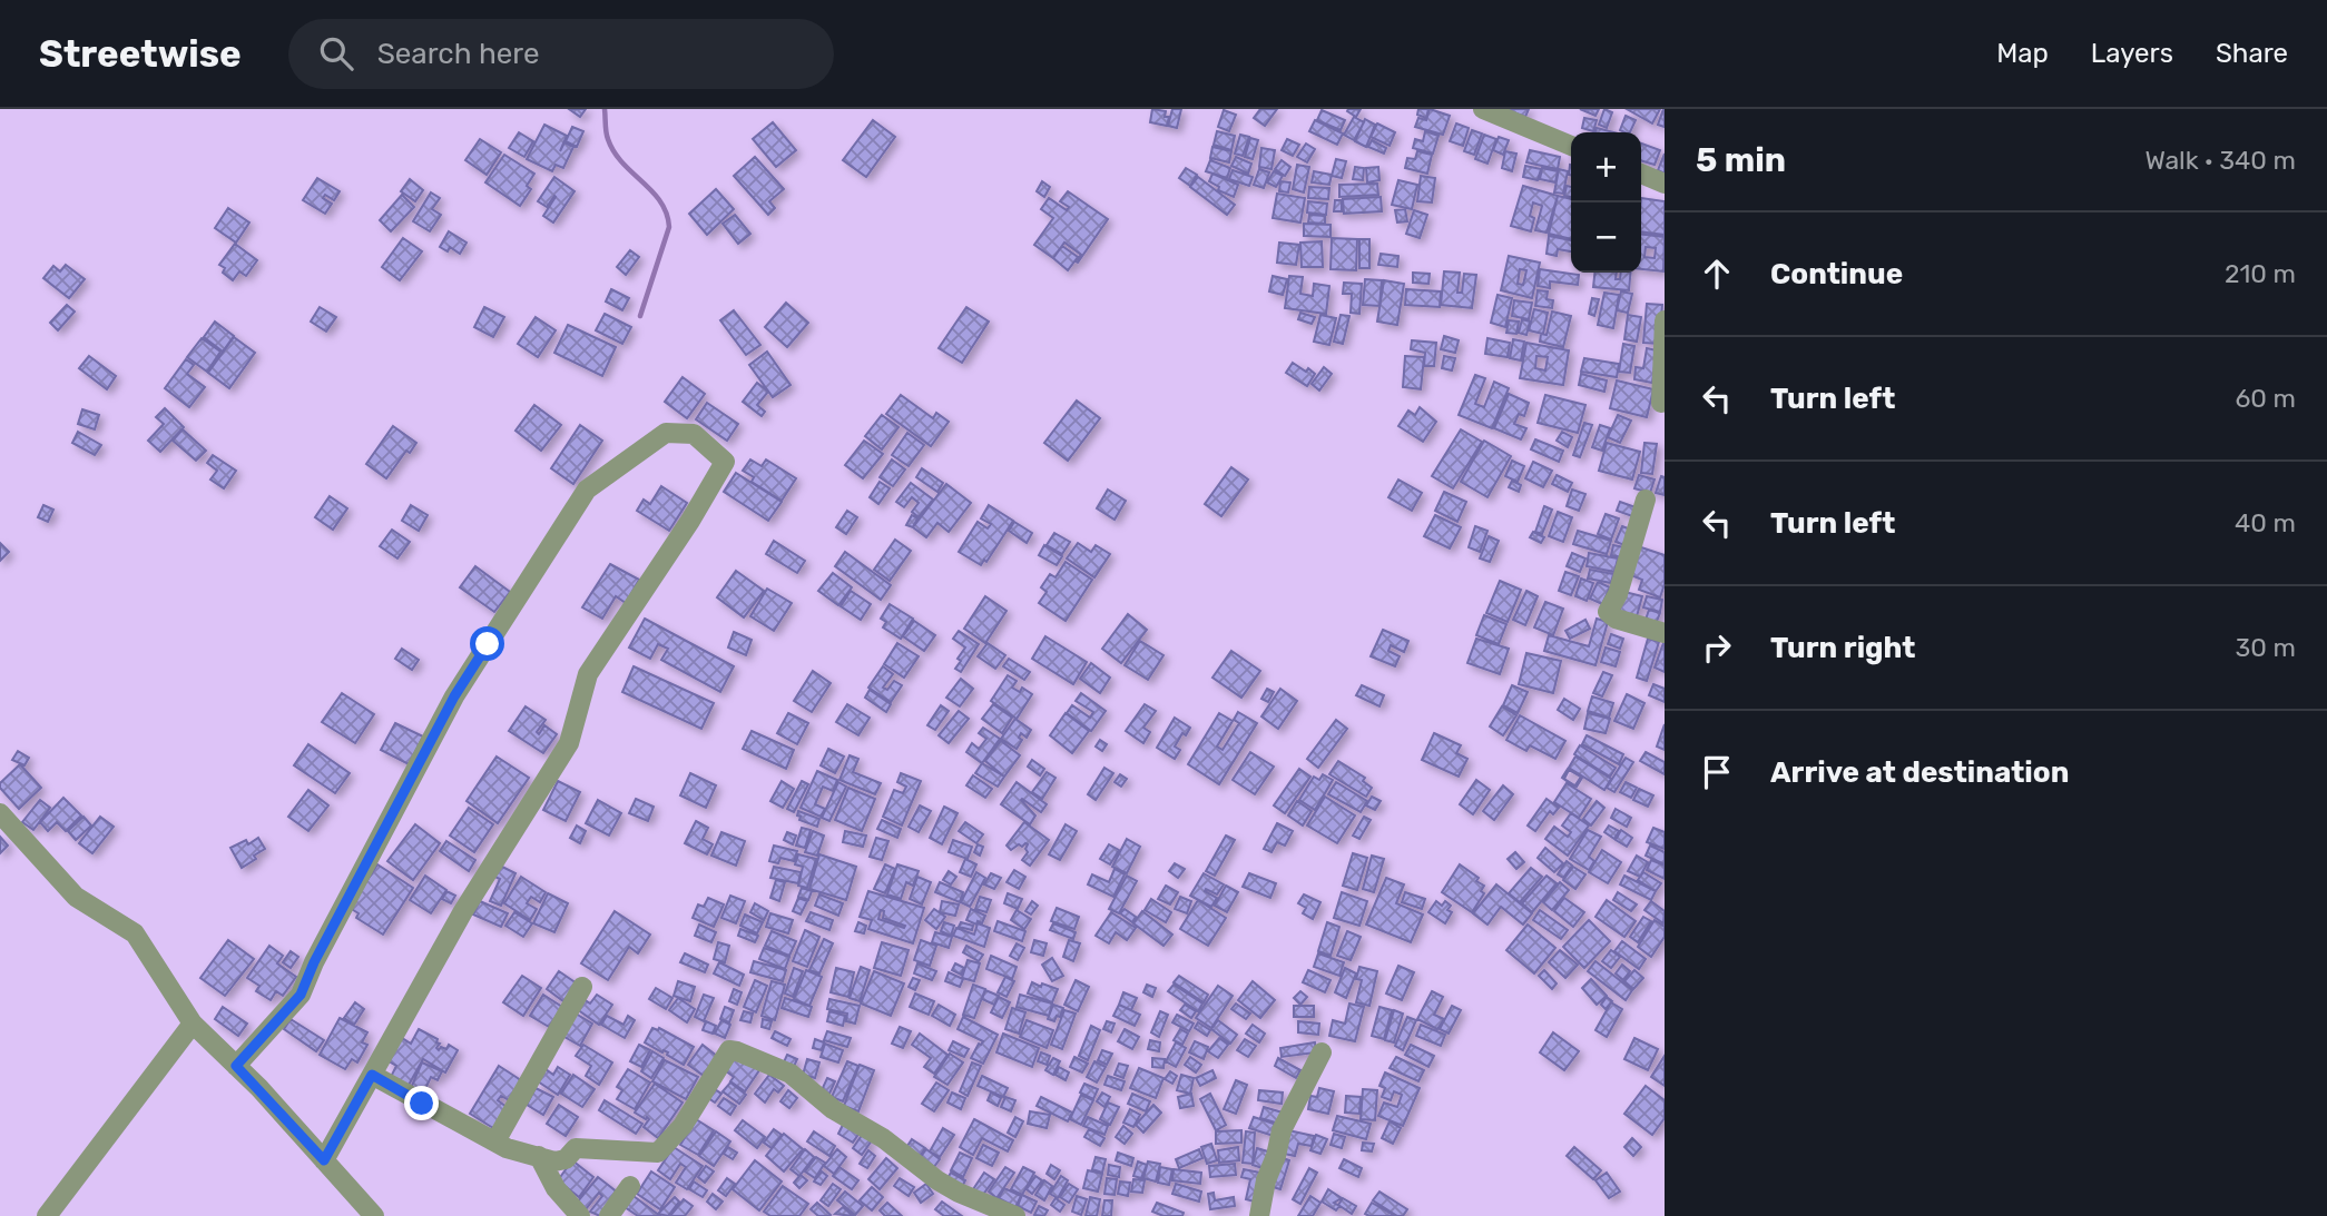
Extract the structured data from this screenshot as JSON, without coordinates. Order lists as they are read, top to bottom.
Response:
{
  "page": {
    "header": "Streetwise",
    "search": "Search here",
    "nav": ["Map", "Layers", "Share"],
    "heading": ["5 min", "Walk · 340 m"],
    "map_buttons": ["+", "−"],
    "list": [
      ["Continue", "210 m"],
      ["Turn left", "60 m"],
      ["Turn left", "40 m"],
      ["Turn right", "30 m"],
      "Arrive at destination"
    ]
  }
}
